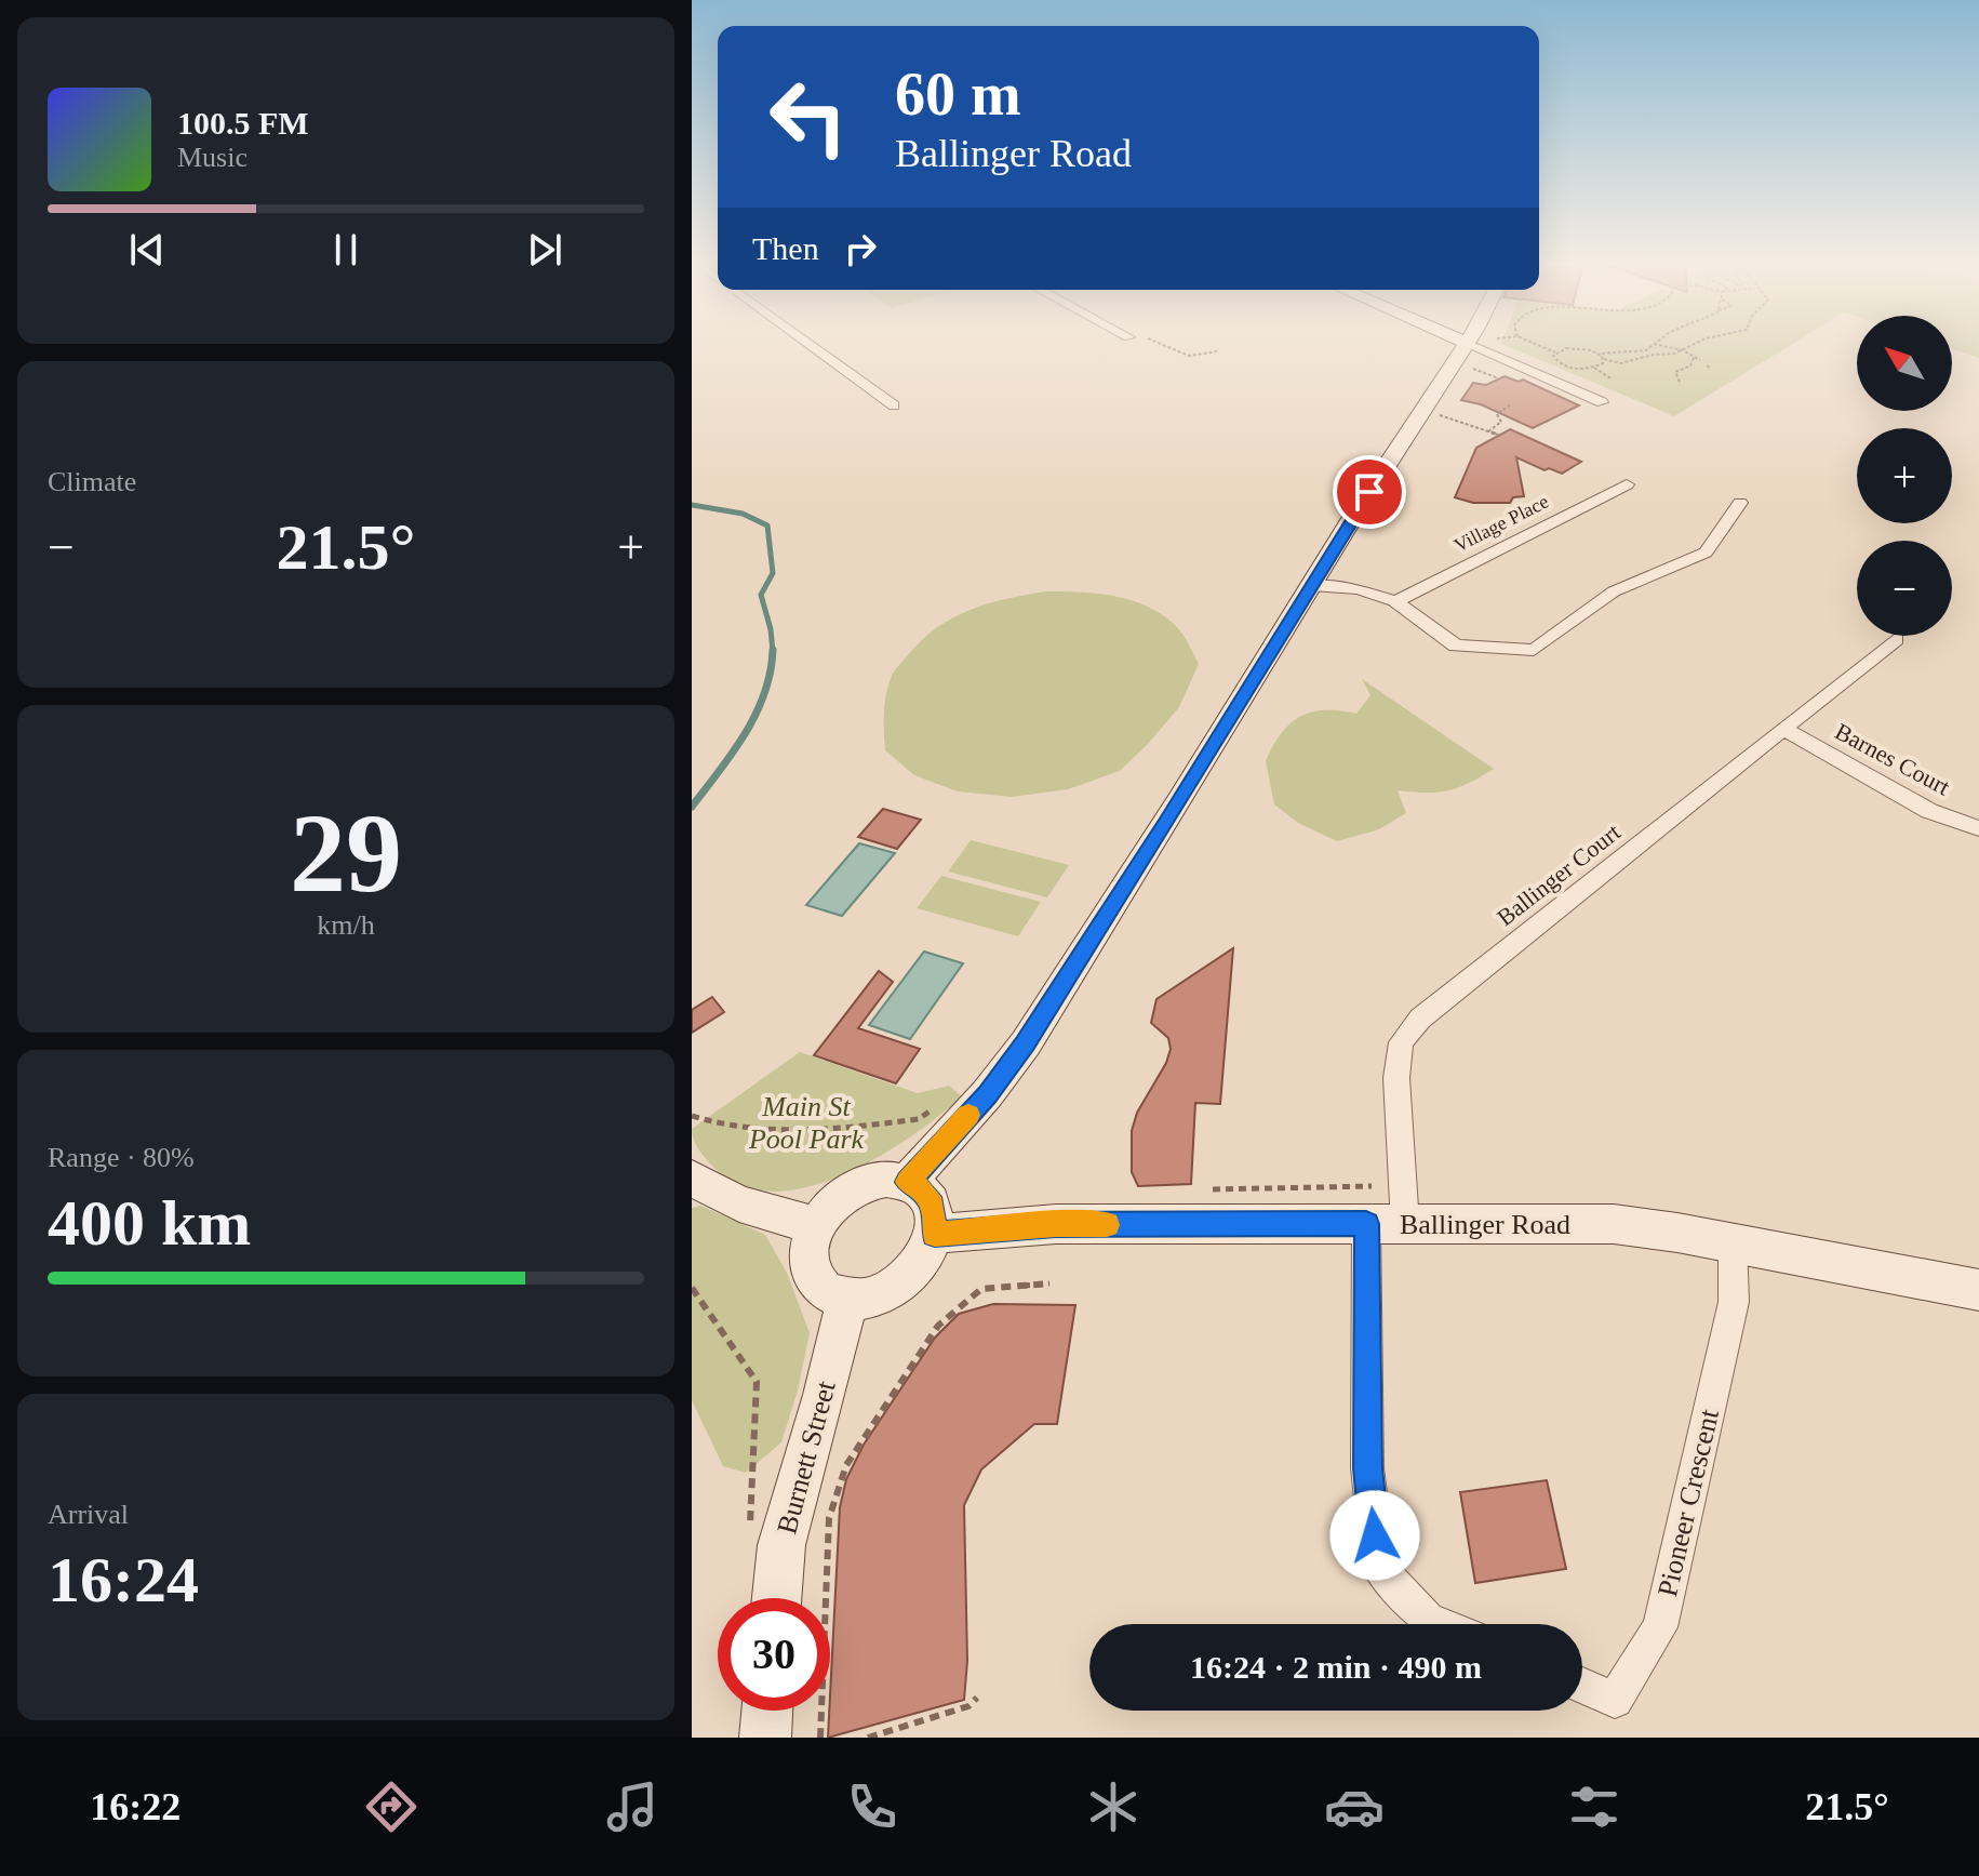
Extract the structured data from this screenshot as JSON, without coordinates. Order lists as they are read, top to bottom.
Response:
{
  "streets": {
    "main road": ["Ballinger Road", "Burnett Street"],
    "street": [
      "Village Place",
      "Barnes Court",
      "Ballinger Court",
      "Pioneer Crescent"
    ]
  },
  "crossings": [
    ["Barnes Court", "Ballinger Court"],
    ["Ballinger Court", "Ballinger Road"],
    ["Ballinger Road", "Burnett Street"],
    ["Ballinger Road", "Pioneer Crescent"]
  ],
  "parks": ["Main St Pool Park"],
  "north": "top left",
  "page": {
    "turn": ["60 m", "Ballinger Road"],
    "song": ["100.5 FM", "Music"],
    "then": "Then",
    "map_buttons": ["+", "−"],
    "tile": [
      "Climate",
      ["29", "km/h"],
      ["Range · 80%", "400 km"],
      ["Arrival", "16:24"]
    ],
    "heat": ["−", "21.5°", "+"],
    "limit": "30",
    "trip": "16:24 · 2 min · 490 m",
    "tabs": ["16:22", "21.5°"]
  }
}
